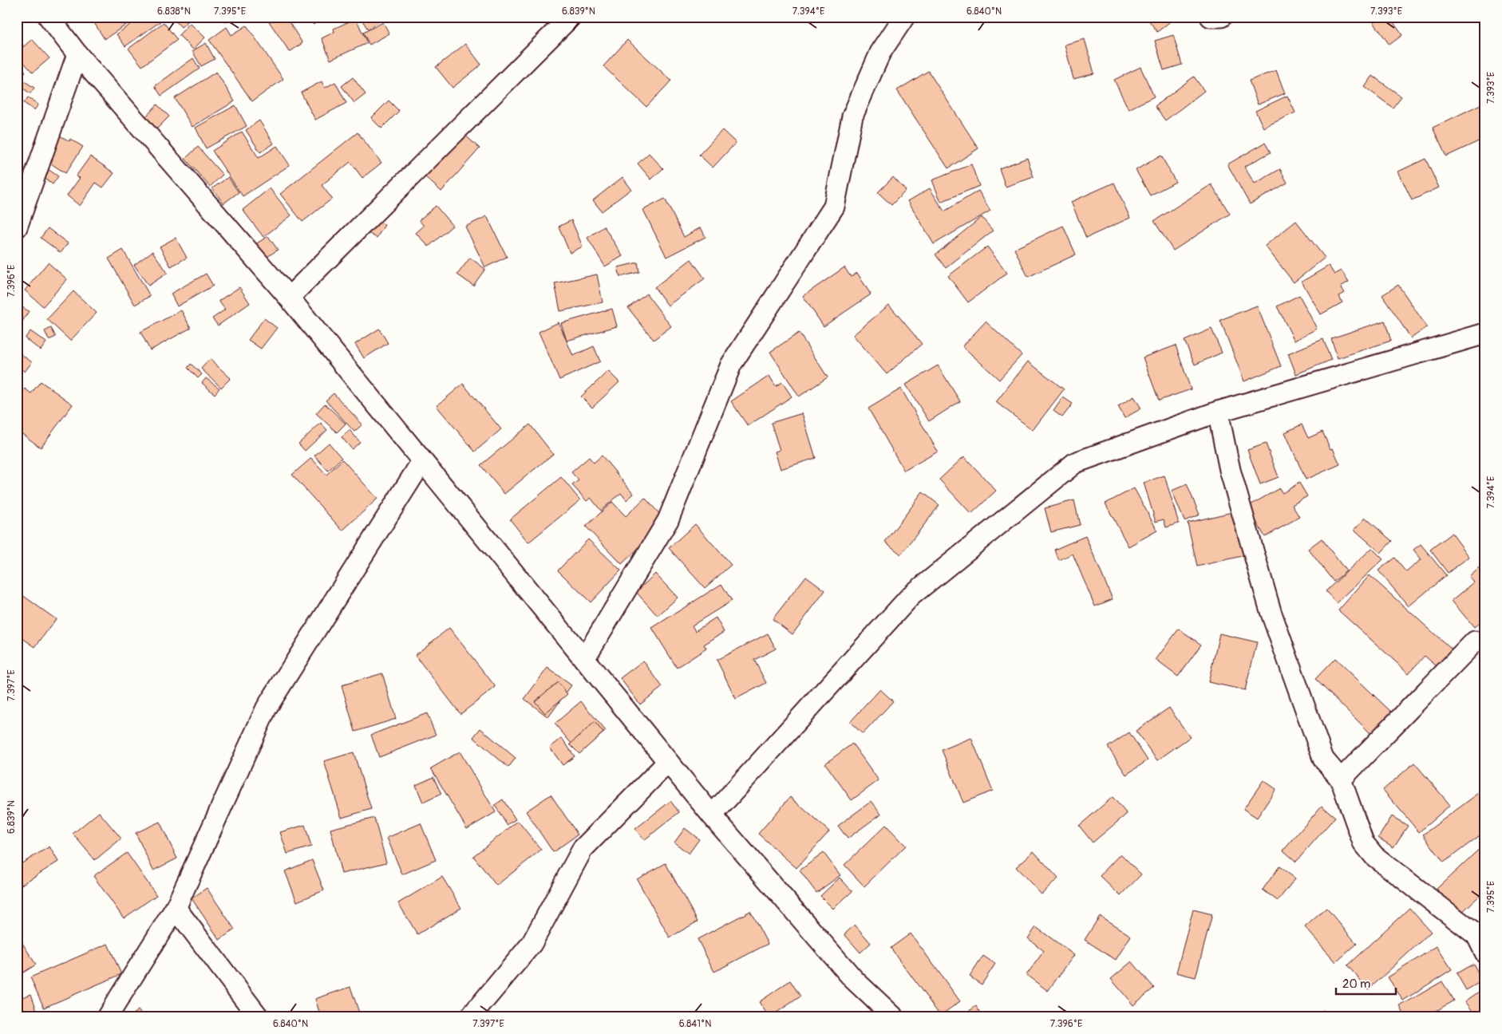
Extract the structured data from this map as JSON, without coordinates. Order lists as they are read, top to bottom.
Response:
{
  "scale_bar": "20 m",
  "coordinates": [
    "6.838°N",
    "7.395°E",
    "6.839°N",
    "7.394°E",
    "6.840°N",
    "7.393°E",
    "7.396°E",
    "7.397°E",
    "6.841°N"
  ]
}
